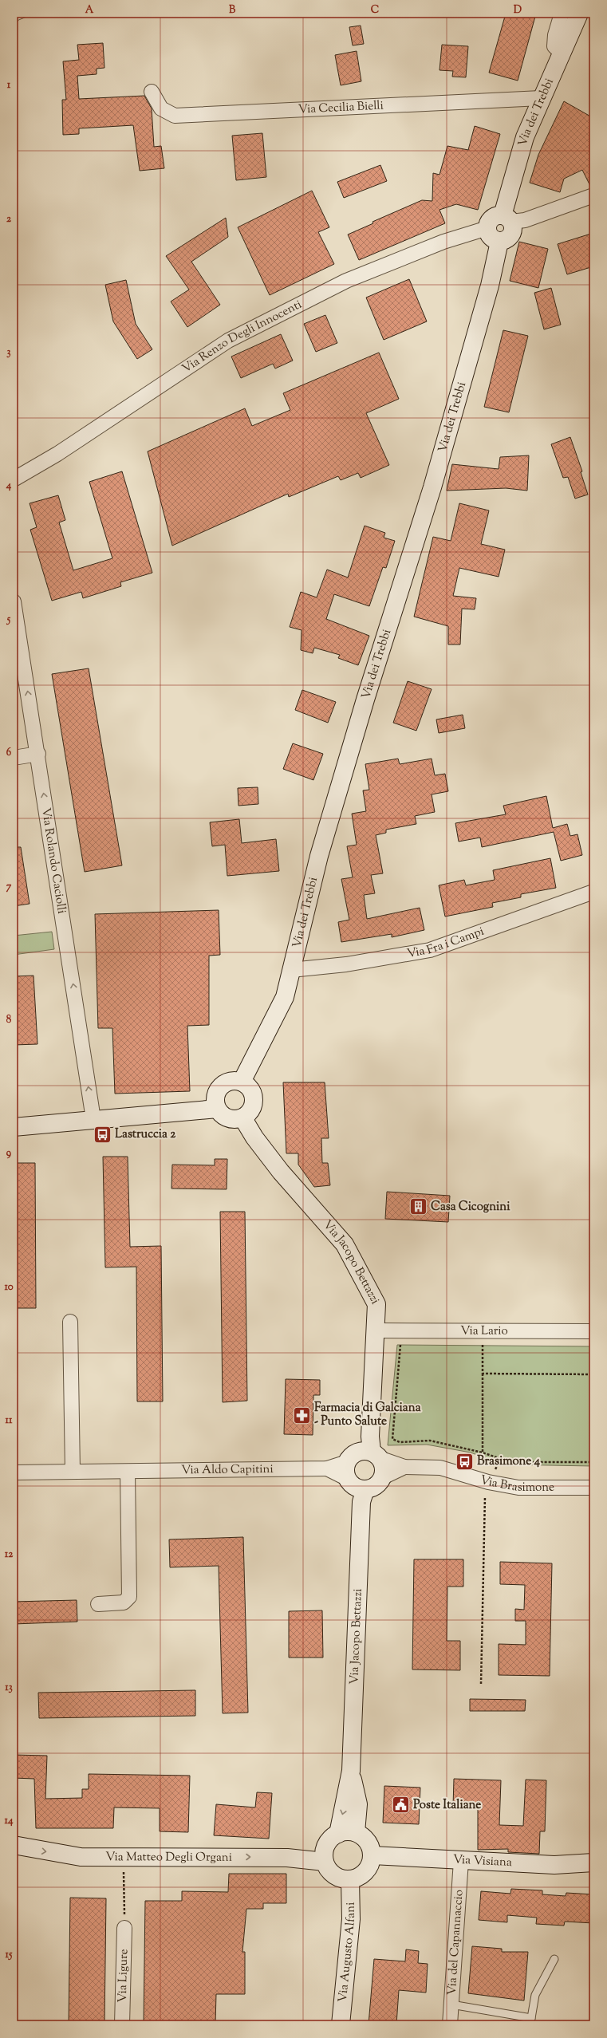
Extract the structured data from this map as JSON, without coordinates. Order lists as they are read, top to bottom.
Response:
{
  "streets": {
    "street": [
      "Via Cecilia Bielli",
      "Via dei Trebbi",
      "Via Renzo Degli Innocenti",
      "Via Rolando Caciolli",
      "Via Fra i Campi",
      "Via Jacopo Bettazzi",
      "Via Lario",
      "Via Aldo Capitini",
      "Via Brasimone",
      "Via Matteo Degli Organi",
      "Via Visiana",
      "Via del Capannaccio",
      "Via Augusto Alfani",
      "Via Ligure"
    ]
  },
  "crossings": [
    ["Via Cecilia Bielli", "Via dei Trebbi"],
    ["Via dei Trebbi", "Via Renzo Degli Innocenti"],
    ["Via dei Trebbi", "Via Fra i Campi"],
    ["Via dei Trebbi", "Via Jacopo Bettazzi"],
    ["Via Jacopo Bettazzi", "Via Lario"],
    ["Via Jacopo Bettazzi", "Via Aldo Capitini"],
    ["Via Jacopo Bettazzi", "Via Brasimone"],
    ["Via Jacopo Bettazzi", "Via Matteo Degli Organi"],
    ["Via Jacopo Bettazzi", "Via Visiana"],
    ["Via Jacopo Bettazzi", "Via Augusto Alfani"],
    ["Via Matteo Degli Organi", "Via Visiana"],
    ["Via Matteo Degli Organi", "Via Augusto Alfani"],
    ["Via Visiana", "Via del Capannaccio"],
    ["Via Visiana", "Via Augusto Alfani"]
  ],
  "one_way": ["Via Rolando Caciolli", "Via Matteo Degli Organi"],
  "places": {
    "bus stop": ["Lastruccia 2", "Brasimone 4"],
    "building": ["Casa Cicognini"],
    "pharmacy": ["Farmacia di Galciana - Punto Salute"],
    "public building": ["Poste Italiane"]
  },
  "grid": {
    "columns": [
      "A",
      "B",
      "C",
      "D"
    ],
    "rows": [
      "1",
      "2",
      "3",
      "4",
      "5",
      "6",
      "7",
      "8",
      "9",
      "10",
      "11",
      "12",
      "13",
      "14",
      "15"
    ]
  }
}
